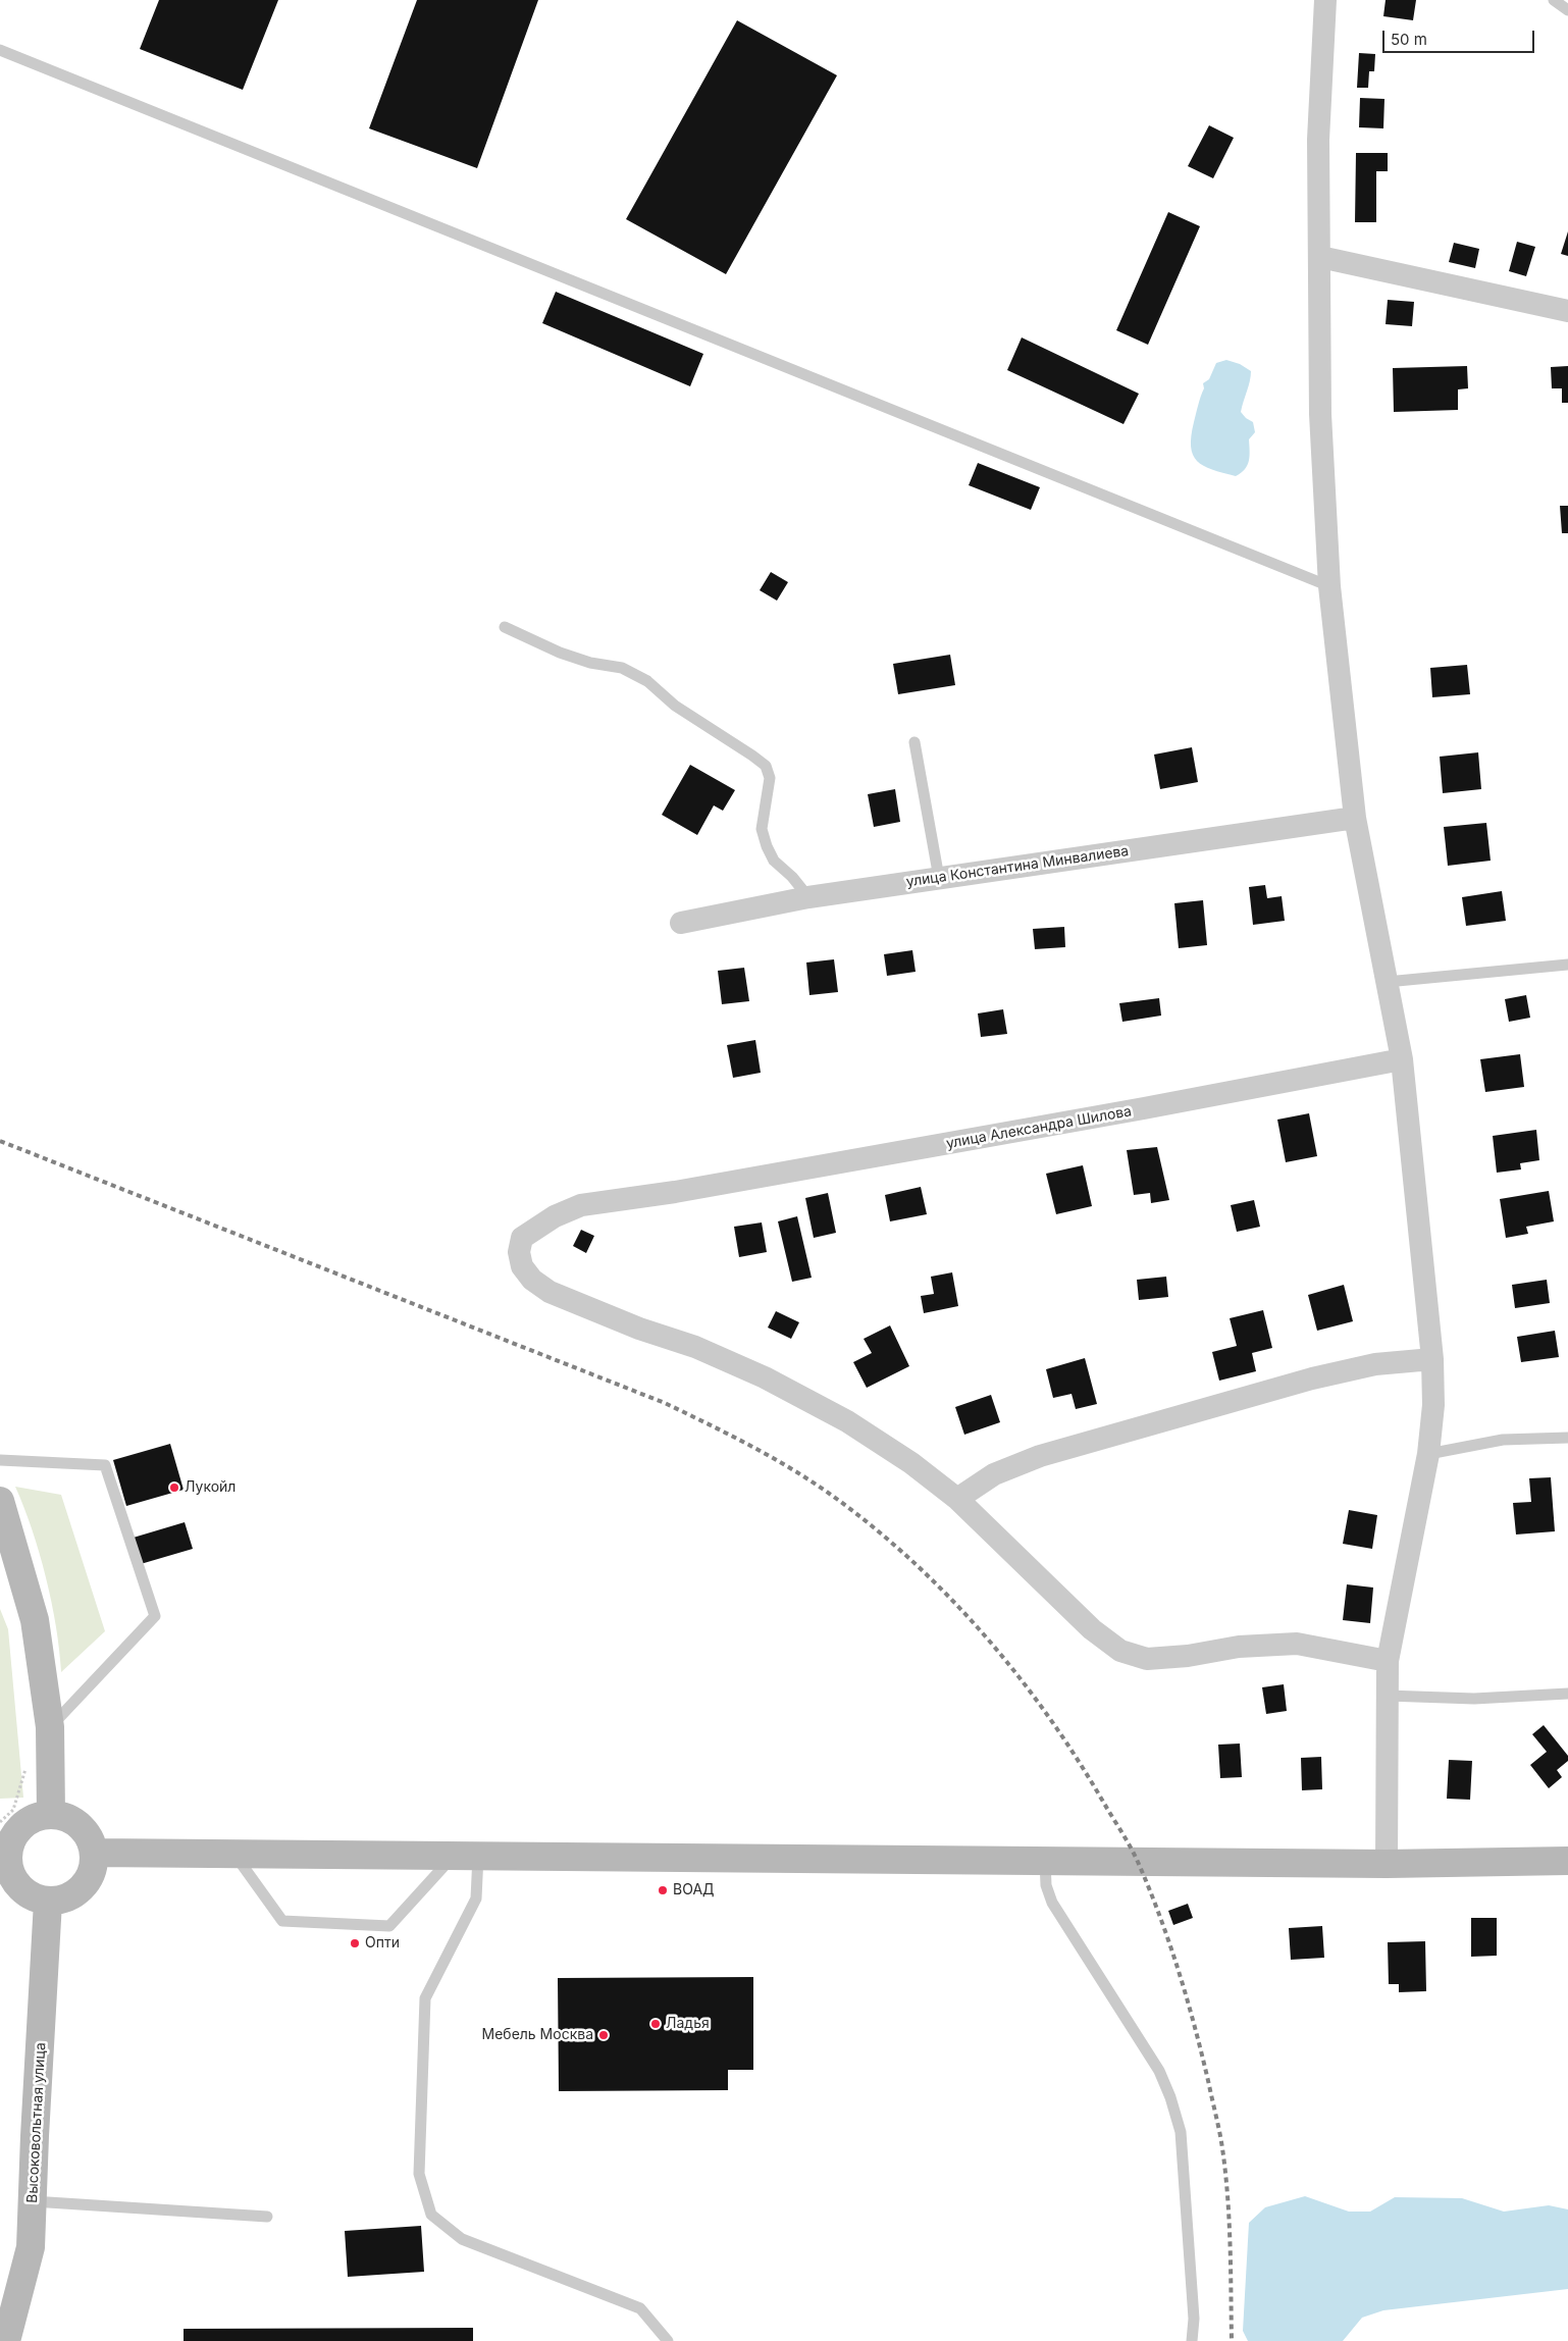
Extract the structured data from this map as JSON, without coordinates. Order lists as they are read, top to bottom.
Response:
{
  "streets": {
    "main road": ["Высоковольтная улица"],
    "street": ["улица Константина Минвалиева", "улица Александра Шилова"]
  },
  "places": [
    "Лукойл",
    "ВОАД",
    "Опти",
    "Ладья",
    "Мебель Москва"
  ],
  "scale_bar": "50 m"
}
